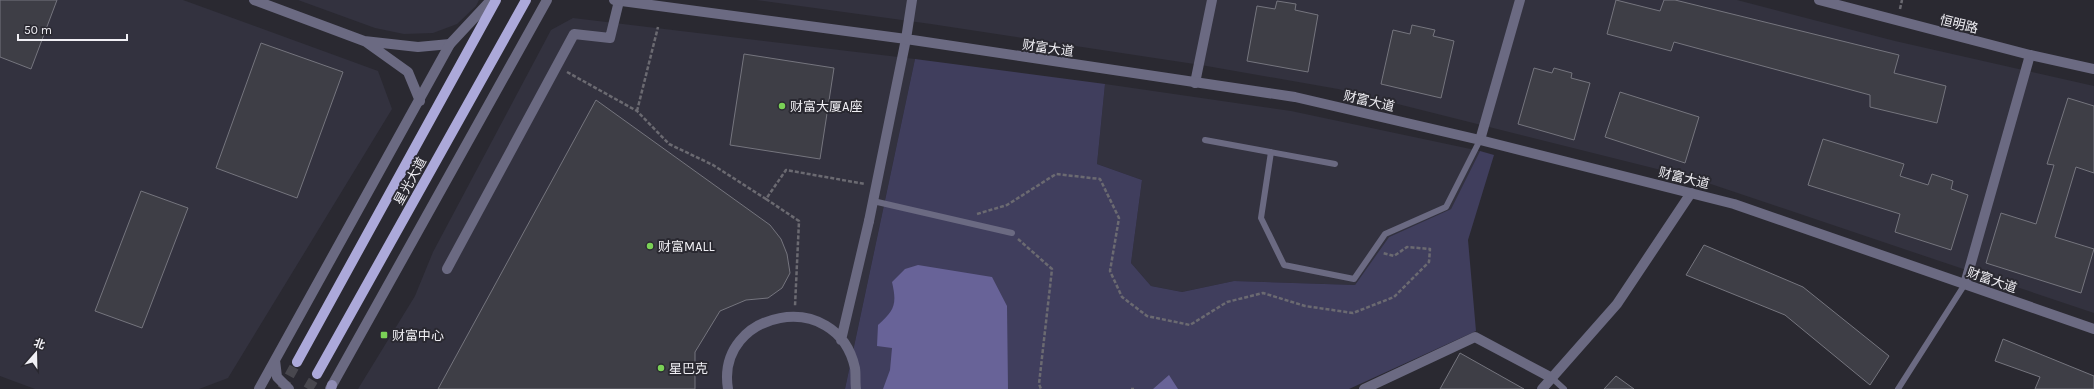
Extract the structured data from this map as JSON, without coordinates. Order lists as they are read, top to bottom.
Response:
{
  "streets": {
    "main road": ["星光大道"],
    "street": ["恒明路", "财富大道"]
  },
  "places": {
    "other": ["财富大厦A座", "财富MALL", "星巴克"],
    "transit": ["财富中心"]
  },
  "scale_bar": "50 m",
  "north": "top"
}
